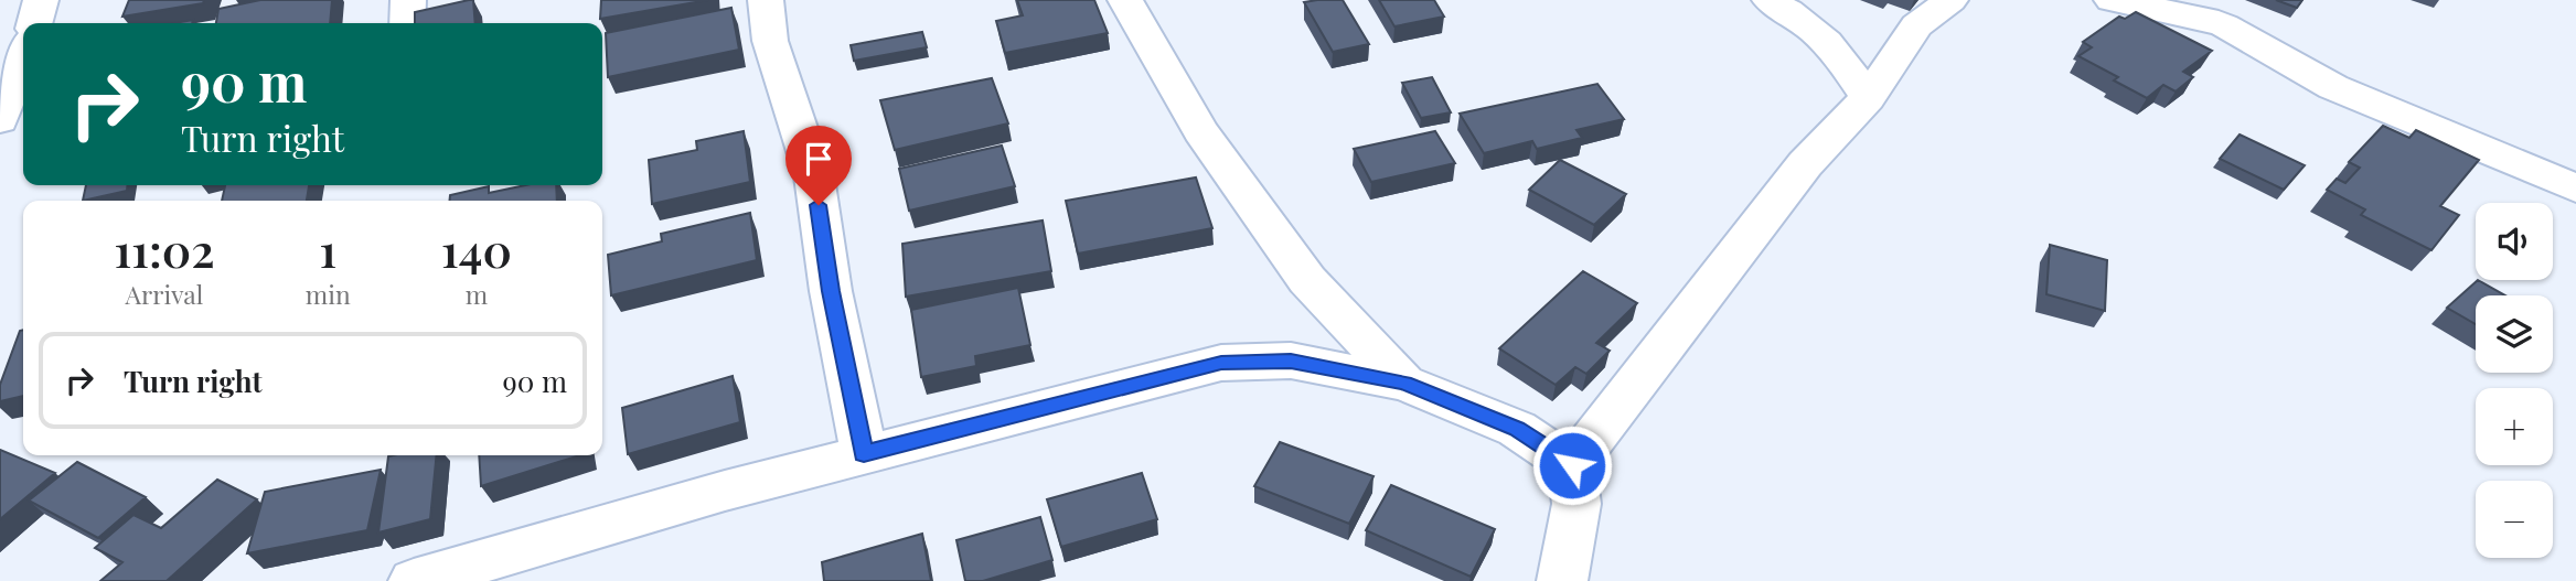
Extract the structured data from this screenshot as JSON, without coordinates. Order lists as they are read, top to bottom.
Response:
{
  "page": {
    "turn": ["90 m", "Turn right"],
    "eta": [
      "11:02",
      "Arrival",
      "1",
      "min",
      "140",
      "m"
    ],
    "map_buttons": ["+", "−"],
    "list": [
      {
        "name": "Turn right",
        "value": "90 m"
      }
    ]
  }
}
